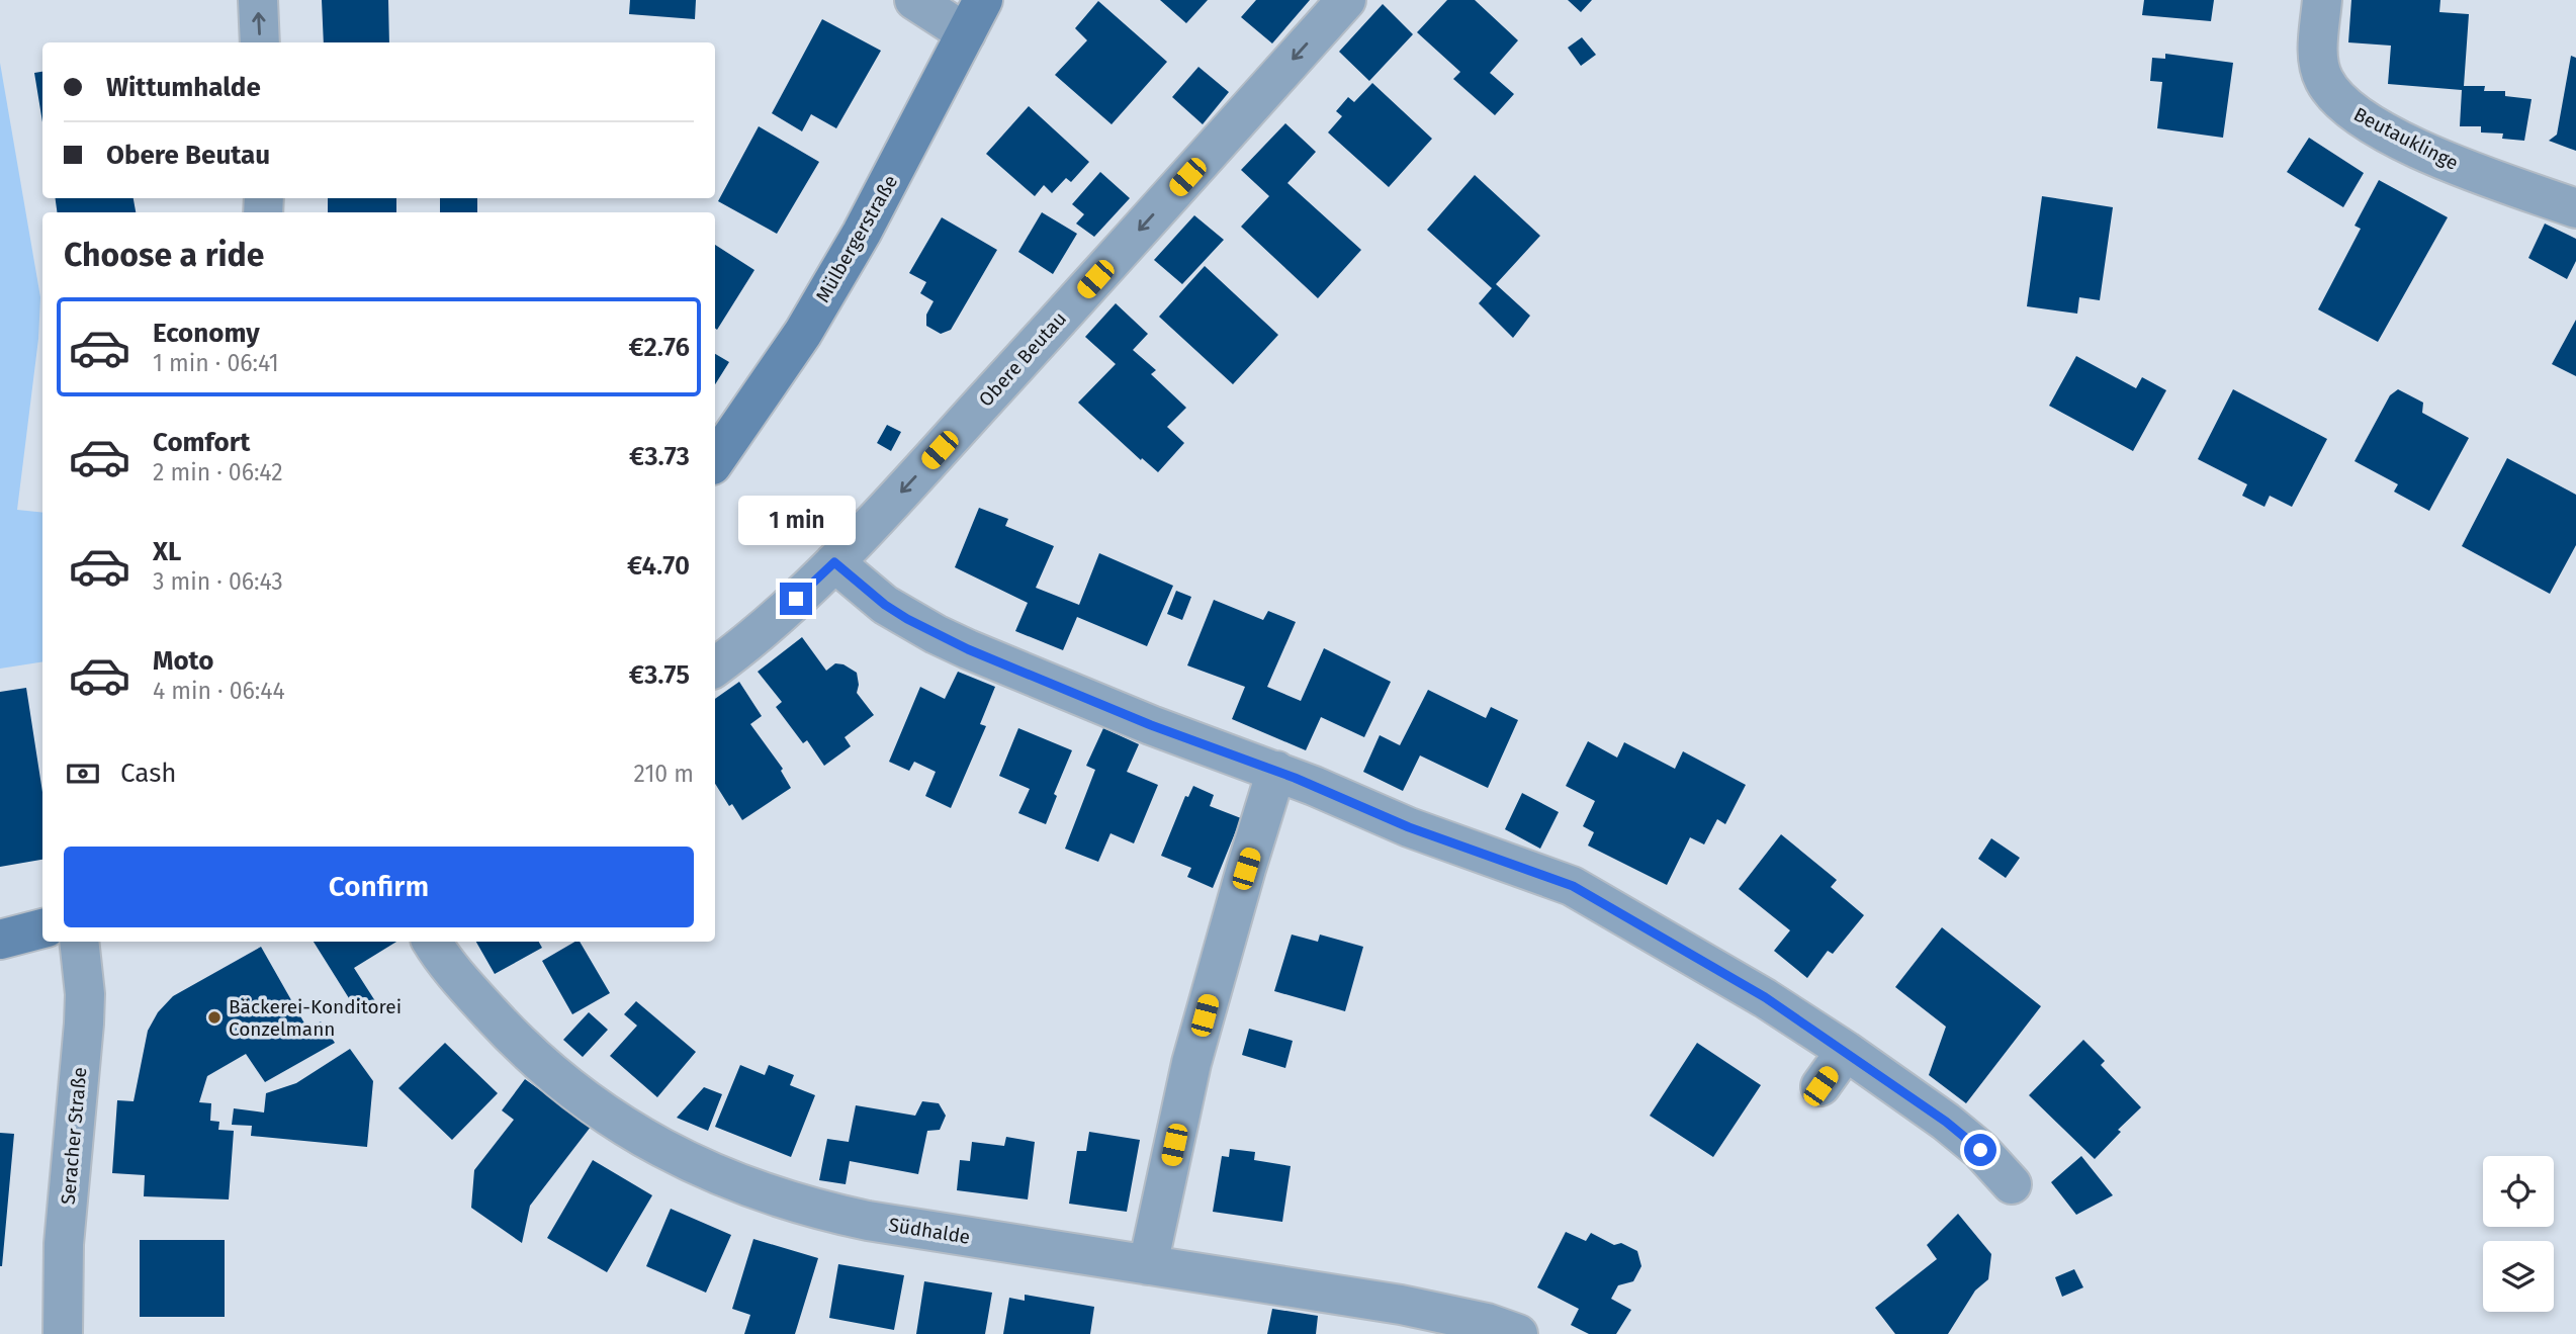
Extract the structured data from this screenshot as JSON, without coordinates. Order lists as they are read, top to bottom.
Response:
{
  "streets": {
    "street": [
      "Beutauklinge",
      "Mülbergerstraße",
      "Obere Beutau",
      "Seracher Straße",
      "Südhalde"
    ]
  },
  "one_way": ["Obere Beutau"],
  "places": ["Bäckerei-Konditorei Conzelmann"],
  "page": {
    "banner": ["Wittumhalde", "Obere Beutau"],
    "heading": "Choose a ride",
    "list": [
      {
        "name": "Economy",
        "note": "1 min · 06:41",
        "value": "€2.76"
      },
      {
        "name": "Comfort",
        "note": "2 min · 06:42",
        "value": "€3.73"
      },
      {
        "name": "XL",
        "note": "3 min · 06:43",
        "value": "€4.70"
      },
      {
        "name": "Moto",
        "note": "4 min · 06:44",
        "value": "€3.75"
      }
    ],
    "bubble": "1 min",
    "pay": ["Cash", "210 m"],
    "buttons": "Confirm"
  }
}
